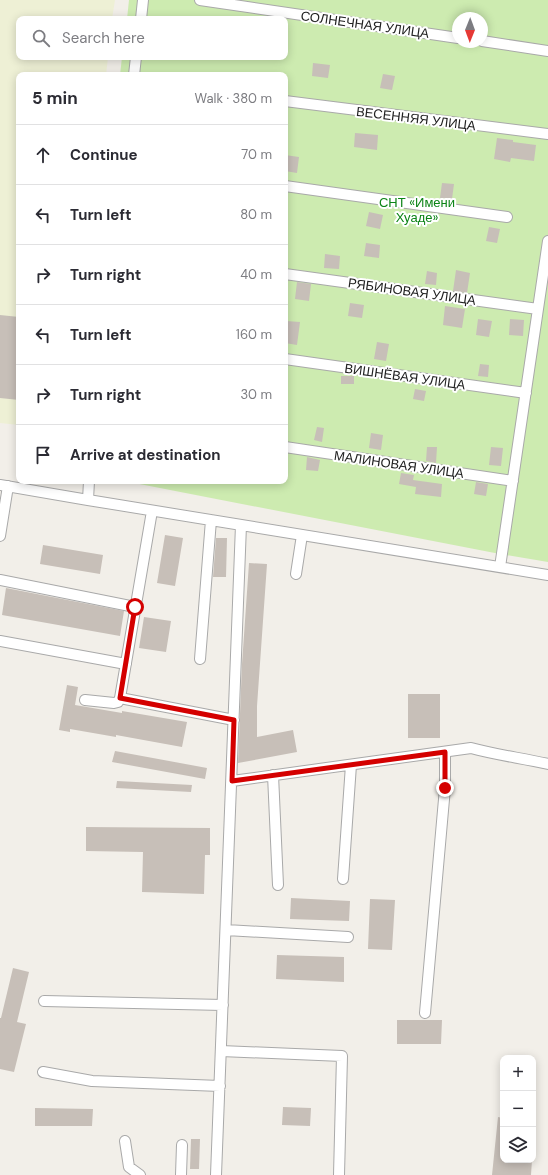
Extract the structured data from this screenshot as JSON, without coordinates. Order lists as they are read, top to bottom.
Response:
{
  "streets": {
    "street": [
      "СОЛНЕЧНАЯ УЛИЦА",
      "ВЕСЕННЯЯ УЛИЦА",
      "РЯБИНОВАЯ УЛИЦА",
      "ВИШНЁВАЯ УЛИЦА",
      "МАЛИНОВАЯ УЛИЦА"
    ]
  },
  "parks": ["СНТ «Имени Хуаде»"],
  "north": "bottom",
  "page": {
    "search": "Search here",
    "heading": ["5 min", "Walk · 380 m"],
    "list": [
      ["Continue", "70 m"],
      ["Turn left", "80 m"],
      ["Turn right", "40 m"],
      ["Turn left", "160 m"],
      ["Turn right", "30 m"],
      "Arrive at destination"
    ],
    "map_buttons": ["+", "−"]
  }
}
